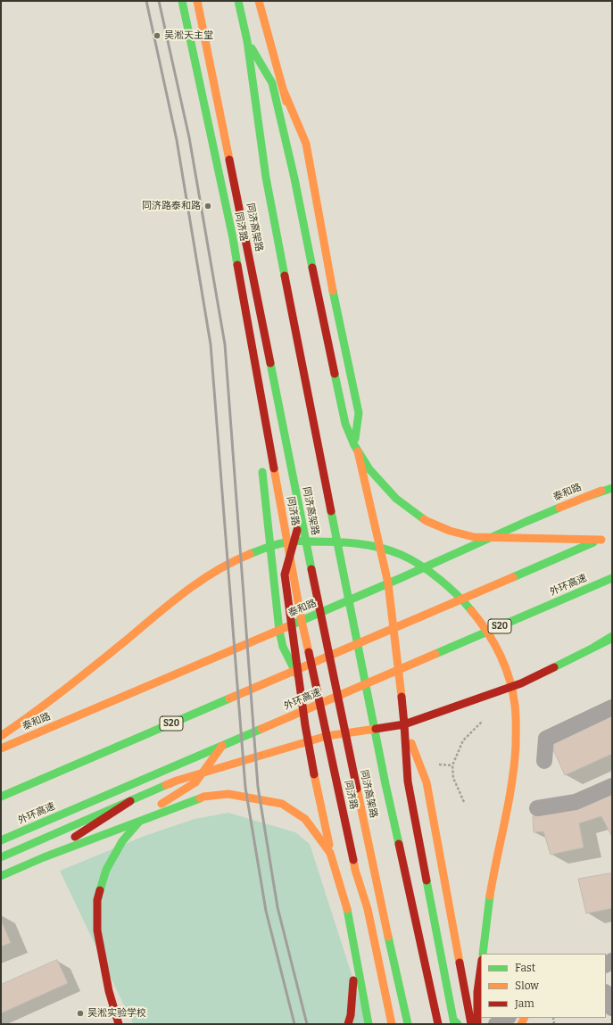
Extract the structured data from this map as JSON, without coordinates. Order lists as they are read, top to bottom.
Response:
{
  "streets": {
    "main road": [
      "同济路",
      "同济高架路",
      "泰和路",
      "外环高速",
      "S20"
    ]
  },
  "crossings": [
    ["同济路", "泰和路"],
    ["同济高架路", "S20"]
  ],
  "places": ["吴淞天主堂", "同济路泰和路", "吴淞实验学校"],
  "legend": ["Fast", "Slow", "Jam"]
}
